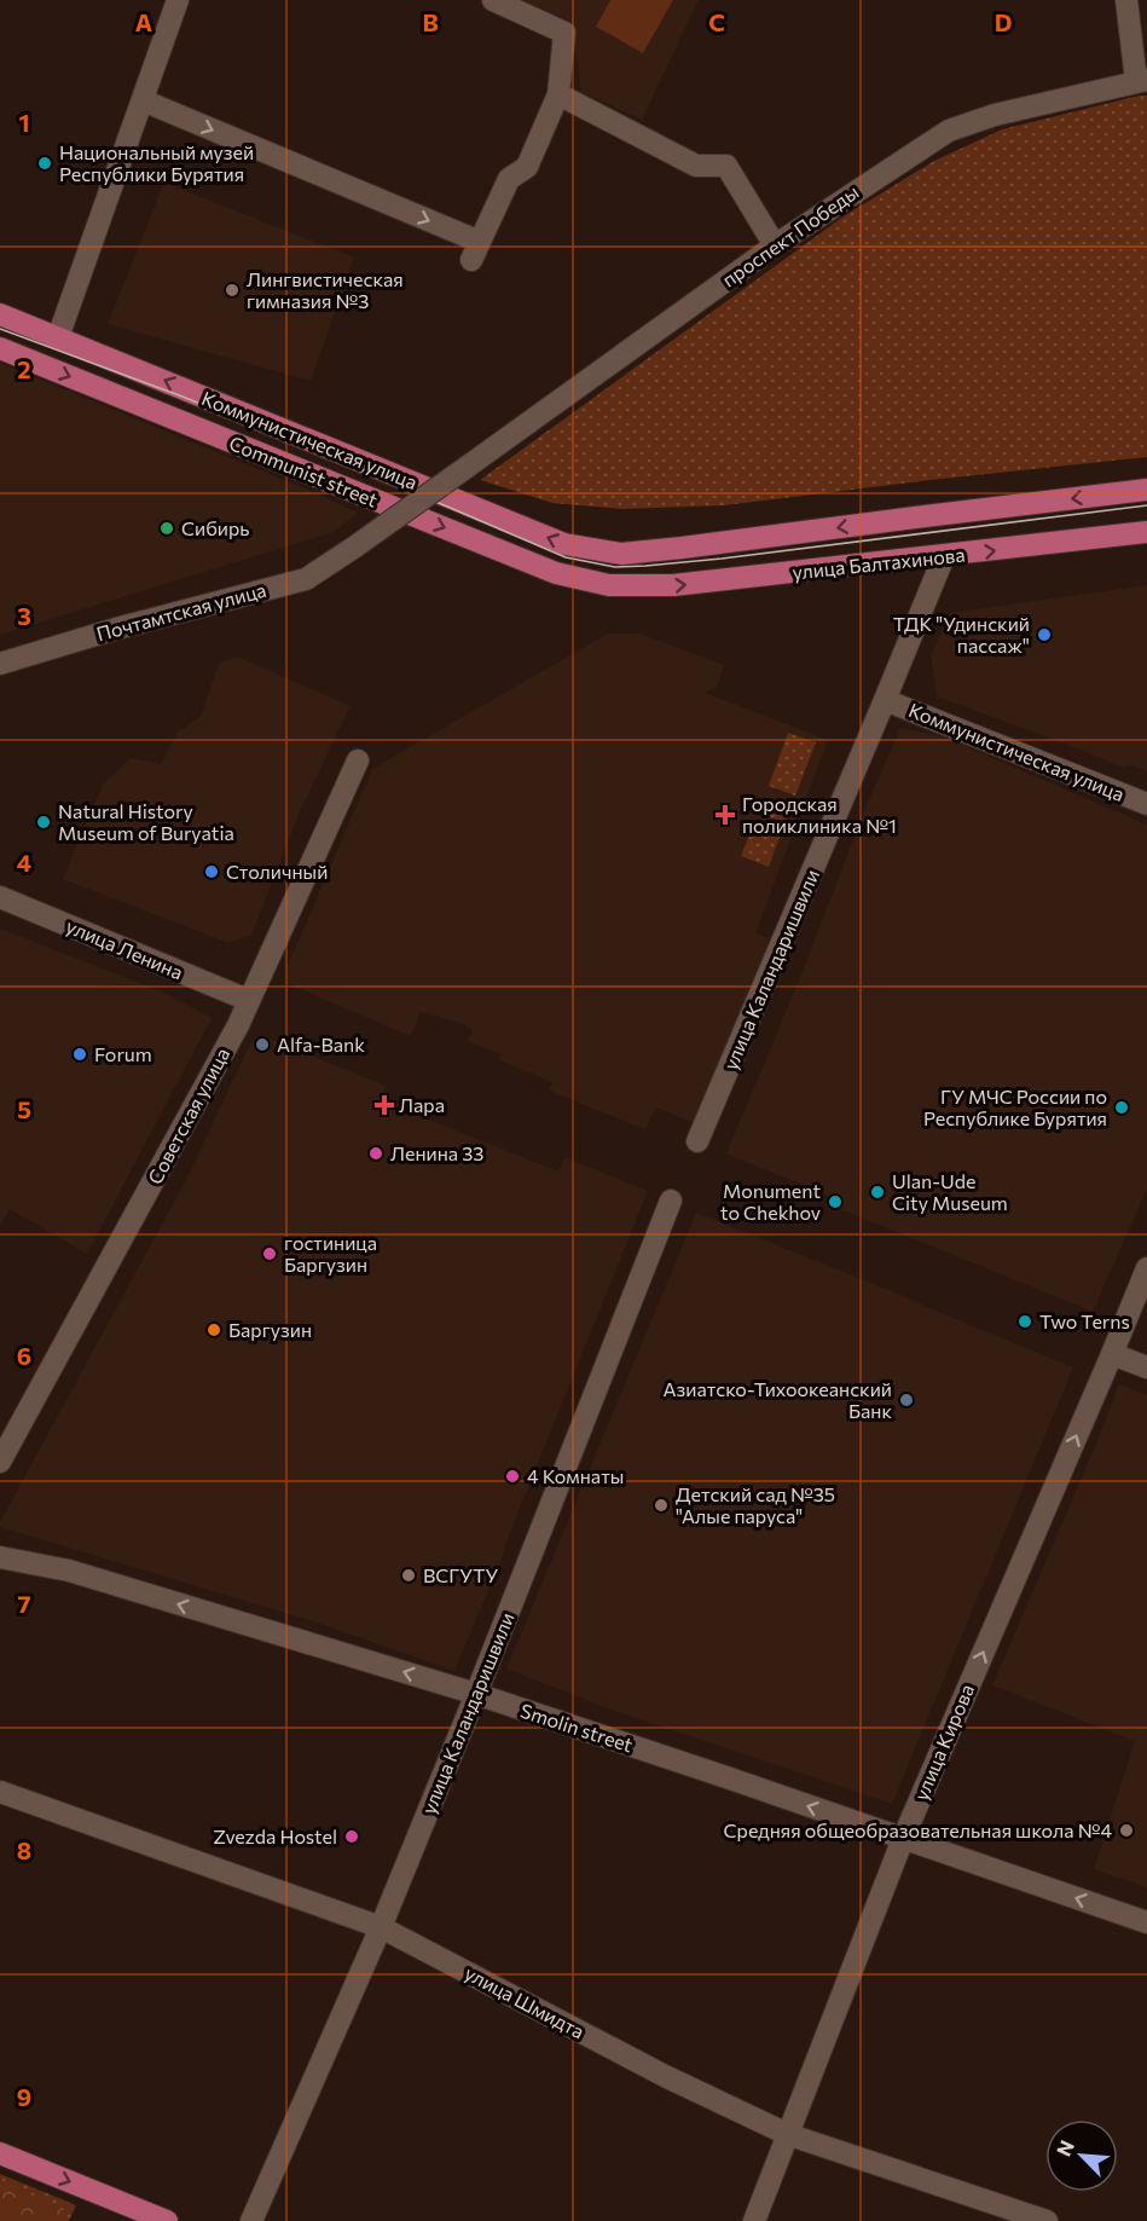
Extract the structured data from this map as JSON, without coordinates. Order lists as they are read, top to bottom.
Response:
{
  "streets": {
    "main road": ["Коммунистическая улица", "Communist street", "улица Балтахинова"],
    "street": [
      "проспект Победы",
      "Почтамтская улица",
      "улица Ленина",
      "улица Каландаришвили",
      "Советская улица",
      "Smolin street",
      "улица Кирова",
      "улица Шмидта"
    ]
  },
  "crossings": [
    ["проспект Победы", "Почтамтская улица"],
    ["Коммунистическая улица", "улица Балтахинова"],
    ["Коммунистическая улица", "улица Каландаришвили"],
    ["Communist street", "улица Балтахинова"],
    ["улица Балтахинова", "улица Каландаришвили"],
    ["улица Ленина", "Советская улица"],
    ["улица Каландаришвили", "Smolin street"],
    ["улица Каландаришвили", "улица Шмидта"],
    ["Smolin street", "улица Кирова"],
    ["улица Кирова", "улица Шмидта"]
  ],
  "one_way": [
    "Коммунистическая улица",
    "Communist street",
    "Smolin street",
    "улица Кирова"
  ],
  "places": {
    "other": [
      "Национальный музей Республики Бурятия",
      "Лингвистическая гимназия №3",
      "Сибирь",
      "ТДК \"Удинский пассаж\"",
      "Natural History Museum of Buryatia",
      "Столичный",
      "Alfa-Bank",
      "Forum",
      "ГУ МЧС России по Республике Бурятия",
      "Ленина 33",
      "Ulan-Ude City Museum",
      "Monument to Chekhov",
      "гостиница Баргузин",
      "Two Terns",
      "Баргузин",
      "Азиатско-Тихоокеанский Банк",
      "4 Комнаты",
      "Детский сад №35 \"Алые паруса\"",
      "ВСГУТУ",
      "Средняя общеобразовательная школа №4",
      "Zvezda Hostel"
    ],
    "health": ["Городская поликлиника №1", "Лара"]
  },
  "north": "top left",
  "grid": {
    "columns": [
      "A",
      "B",
      "C",
      "D"
    ],
    "rows": [
      "1",
      "2",
      "3",
      "4",
      "5",
      "6",
      "7",
      "8",
      "9"
    ]
  }
}
